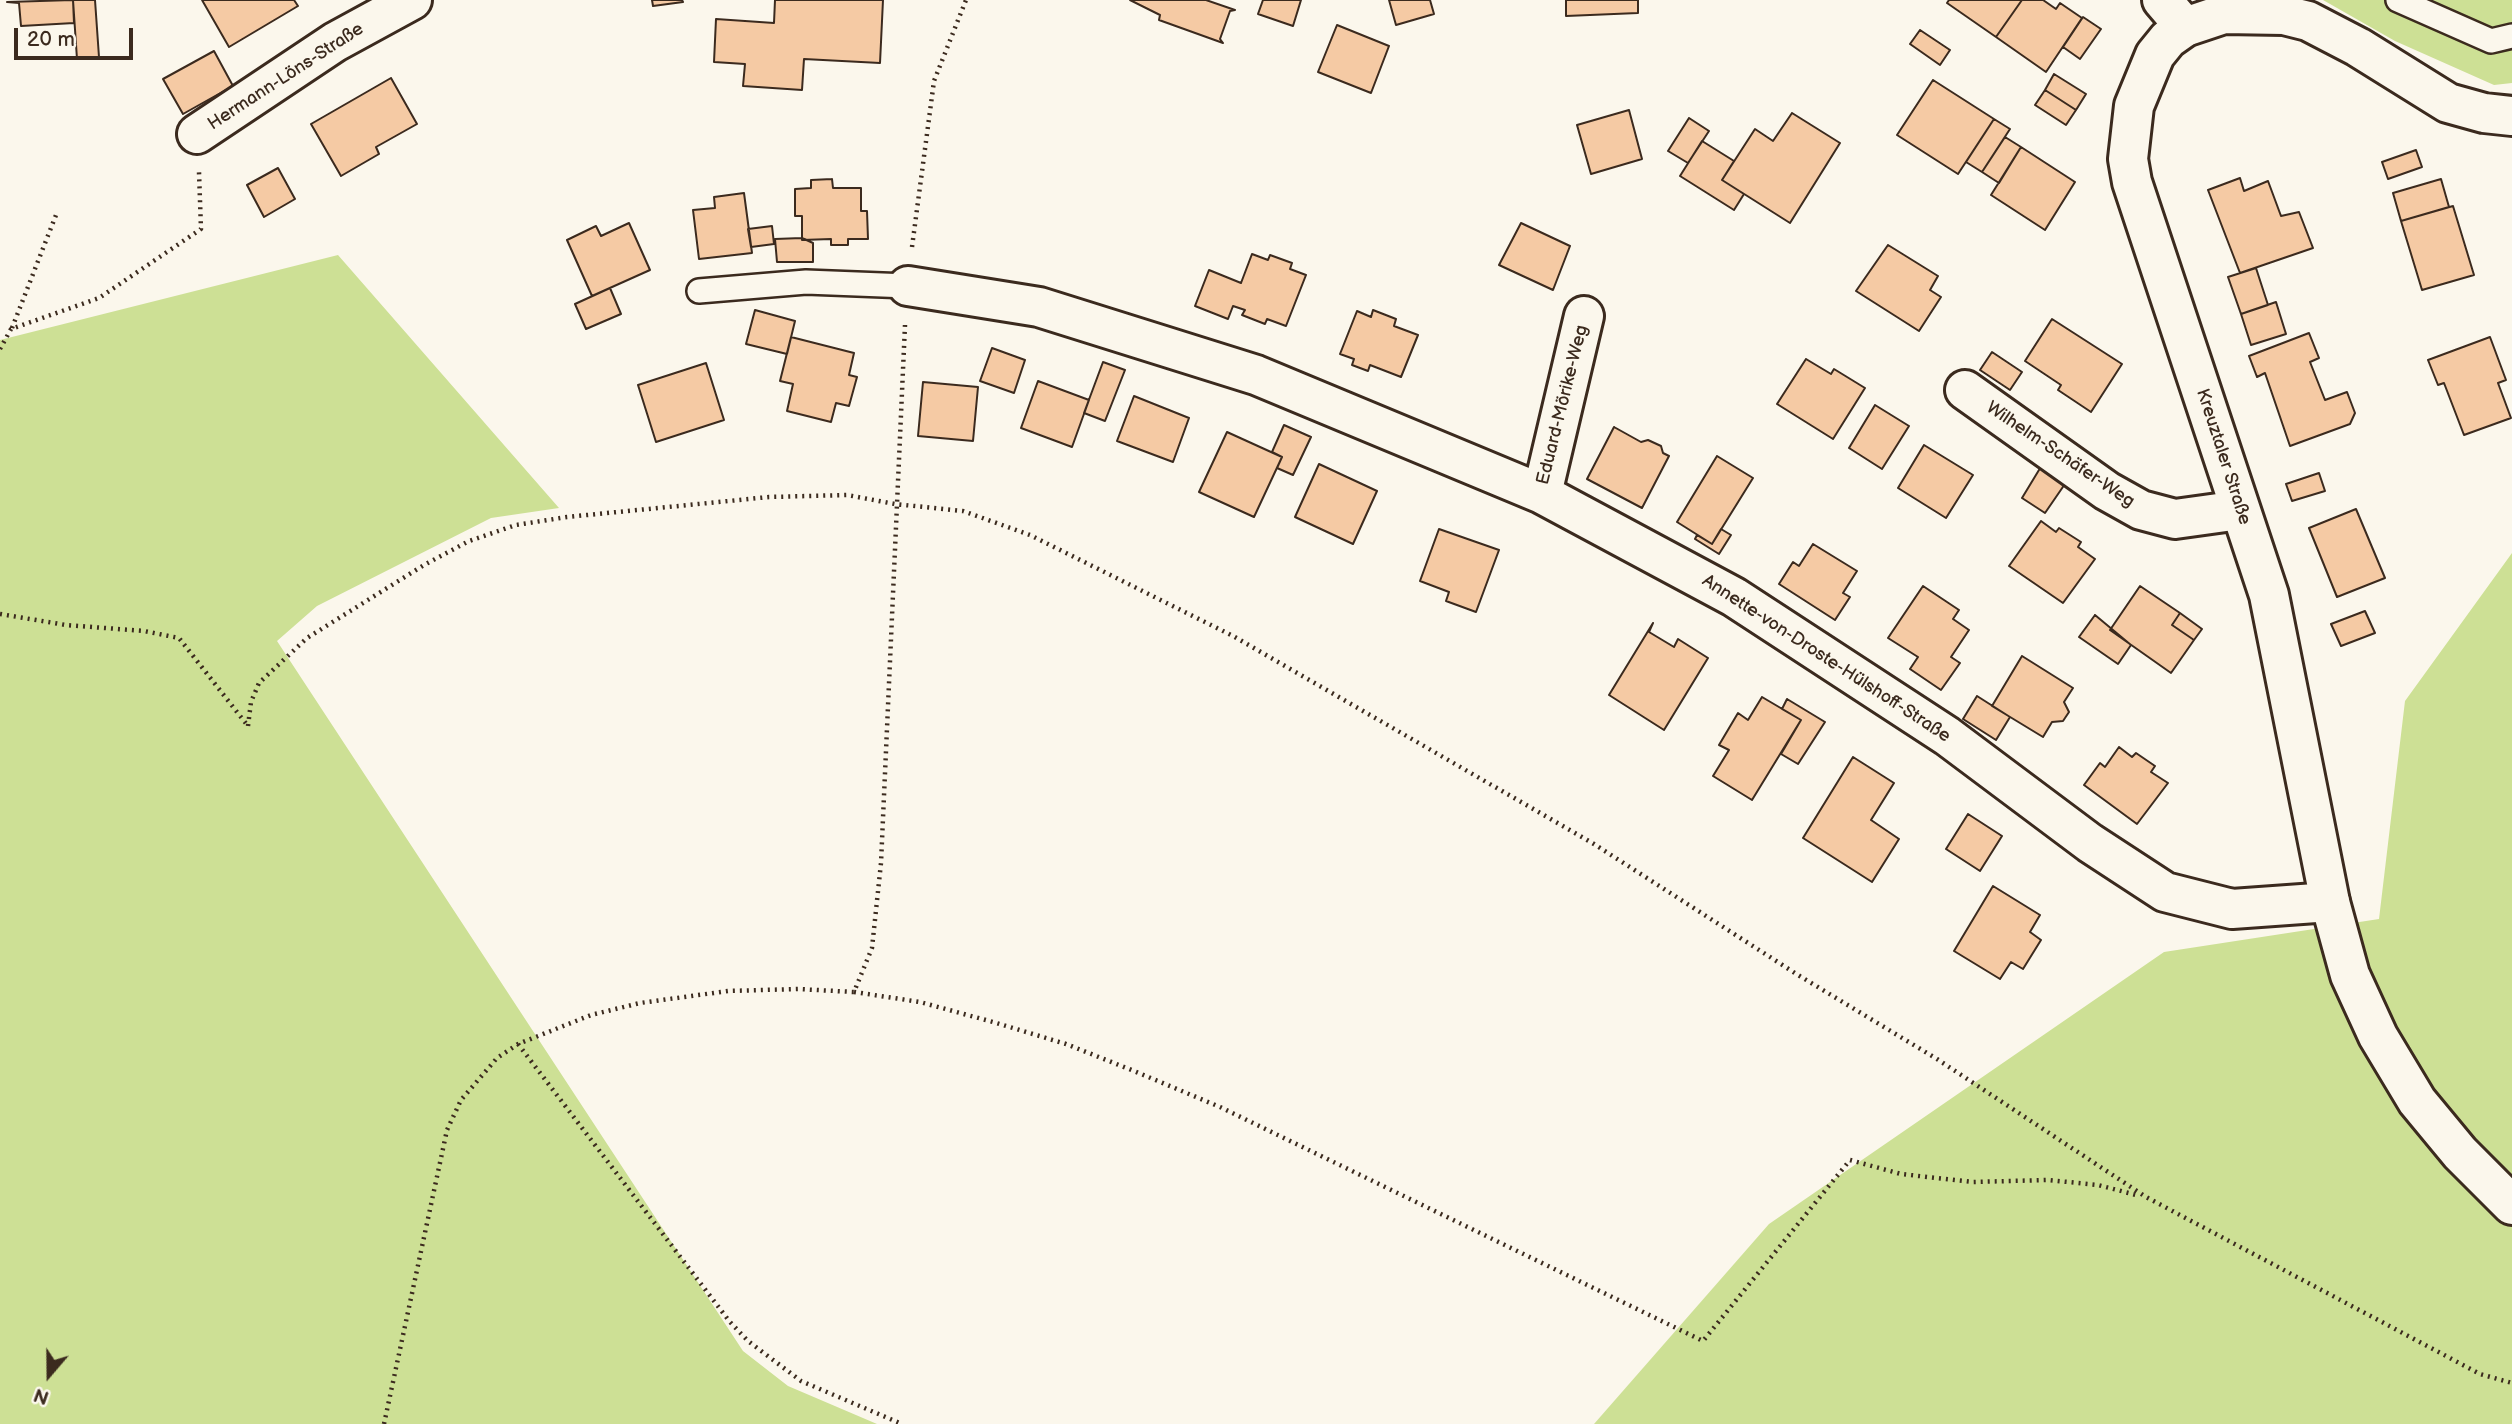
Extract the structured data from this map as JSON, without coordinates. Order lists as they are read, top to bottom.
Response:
{
  "streets": {
    "street": [
      "Hermann-Löns-Straße",
      "Eduard-Mörike-Weg",
      "Wilhelm-Schäfer-Weg",
      "Kreuztaler Straße",
      "Annette-von-Droste-Hülshoff-Straße"
    ]
  },
  "crossings": [
    ["Eduard-Mörike-Weg", "Annette-von-Droste-Hülshoff-Straße"],
    ["Wilhelm-Schäfer-Weg", "Kreuztaler Straße"],
    ["Kreuztaler Straße", "Annette-von-Droste-Hülshoff-Straße"]
  ],
  "scale_bar": "20 m",
  "north": "bottom"
}
